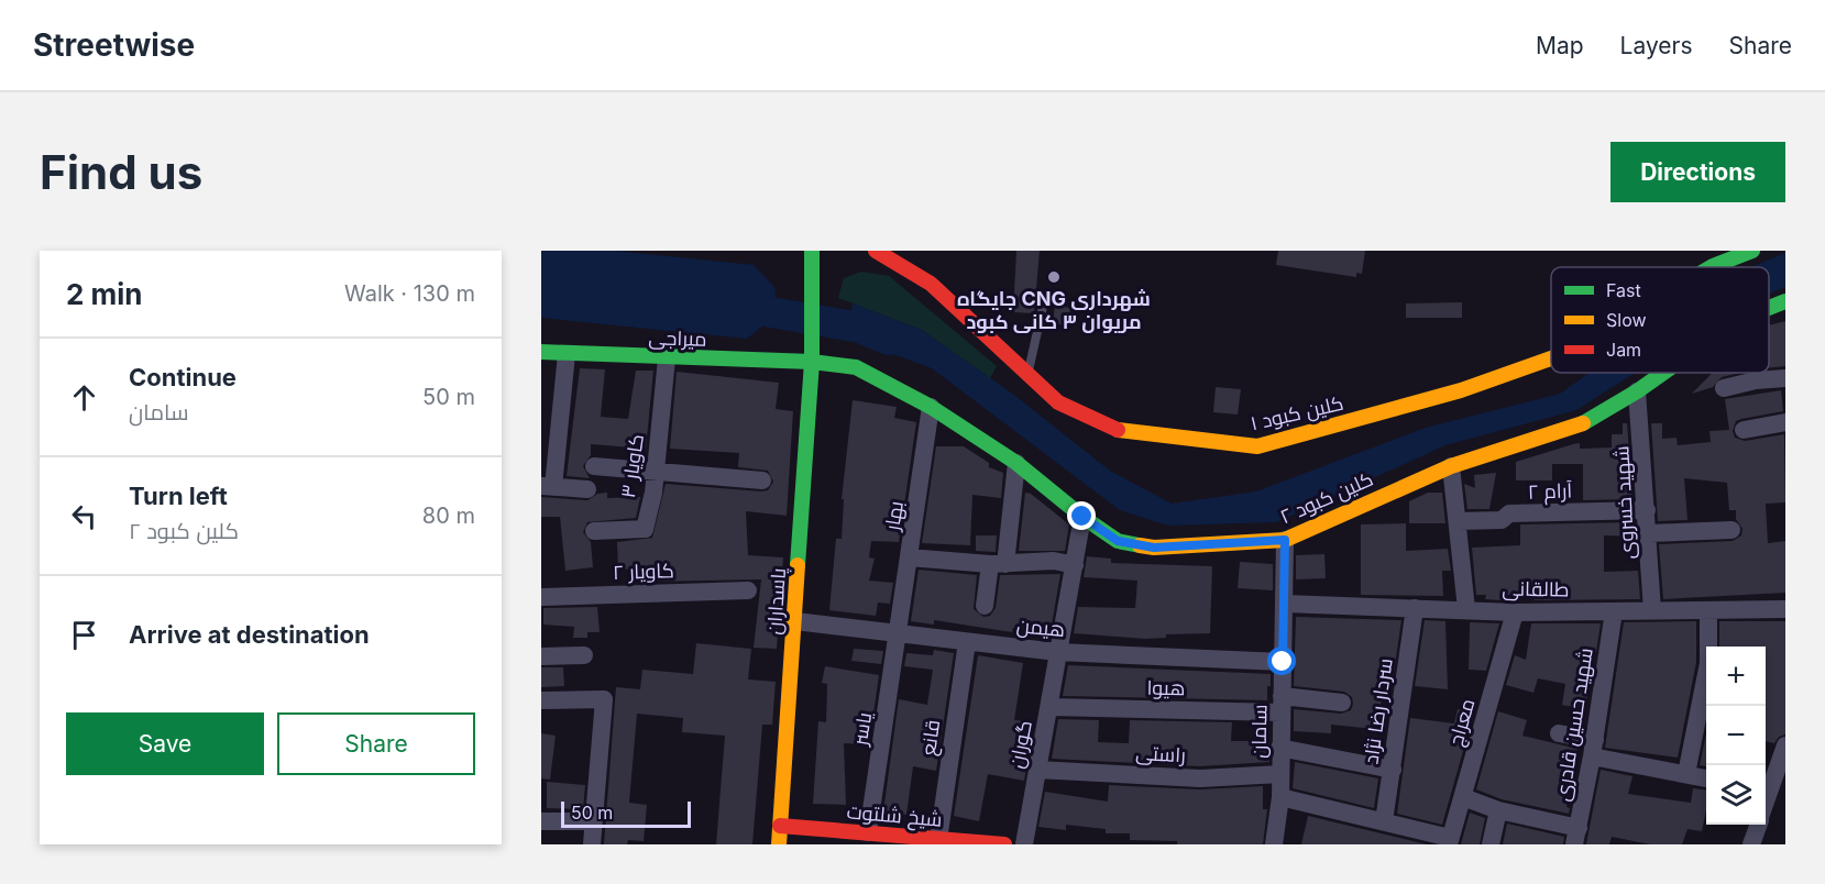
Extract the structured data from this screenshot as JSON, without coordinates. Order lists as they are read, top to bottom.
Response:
{
  "streets": {
    "street": [
      "میراجی",
      "کلین کبود ۱",
      "کاویار ۳",
      "آرام ۲",
      "کلین کبود ۲",
      "شهید خسروی",
      "بهار",
      "کاویار ۲",
      "طالقانی",
      "پاسداران",
      "هیمن",
      "هیوا",
      "سردار رضا نژاد",
      "معراج",
      "شهید حسین قادری",
      "یاسر",
      "سامان",
      "قانع",
      "گوران",
      "راستی",
      "شیخ شلتوت"
    ]
  },
  "crossings": [
    ["میراجی", "کاویار ۳"],
    ["میراجی", "کلین کبود ۲"],
    ["میراجی", "پاسداران"],
    ["آرام ۲", "شهید خسروی"],
    ["کلین کبود ۲", "شهید خسروی"],
    ["کلین کبود ۲", "بهار"],
    ["کلین کبود ۲", "پاسداران"],
    ["کلین کبود ۲", "سامان"],
    ["کلین کبود ۲", "گوران"],
    ["شهید خسروی", "طالقانی"],
    ["بهار", "هیمن"],
    ["بهار", "یاسر"],
    ["طالقانی", "سردار رضا نژاد"],
    ["طالقانی", "معراج"],
    ["طالقانی", "شهید حسین قادری"],
    ["طالقانی", "سامان"],
    ["پاسداران", "هیمن"],
    ["پاسداران", "شیخ شلتوت"],
    ["هیمن", "یاسر"],
    ["هیمن", "سامان"],
    ["هیمن", "قانع"],
    ["هیمن", "گوران"],
    ["هیوا", "سامان"],
    ["هیوا", "گوران"],
    ["یاسر", "شیخ شلتوت"],
    ["سامان", "راستی"],
    ["قانع", "شیخ شلتوت"],
    ["گوران", "راستی"]
  ],
  "places": ["جایگاه CNG شهرداری مریوان ۳ کانی کبود"],
  "legend": ["Fast", "Slow", "Jam"],
  "scale_bar": "50 m",
  "page": {
    "header": "Streetwise",
    "nav": ["Map", "Layers", "Share"],
    "buttons": [
      "Directions",
      ["Save", "Share"]
    ],
    "title": "Find us",
    "heading": ["2 min", "Walk · 130 m"],
    "list": [
      ["Continue", "سامان", "50 m"],
      ["Turn left", "کلین کبود ۲", "80 m"],
      "Arrive at destination"
    ],
    "map_buttons": ["+", "−"],
    "scale": "50 m"
  }
}
